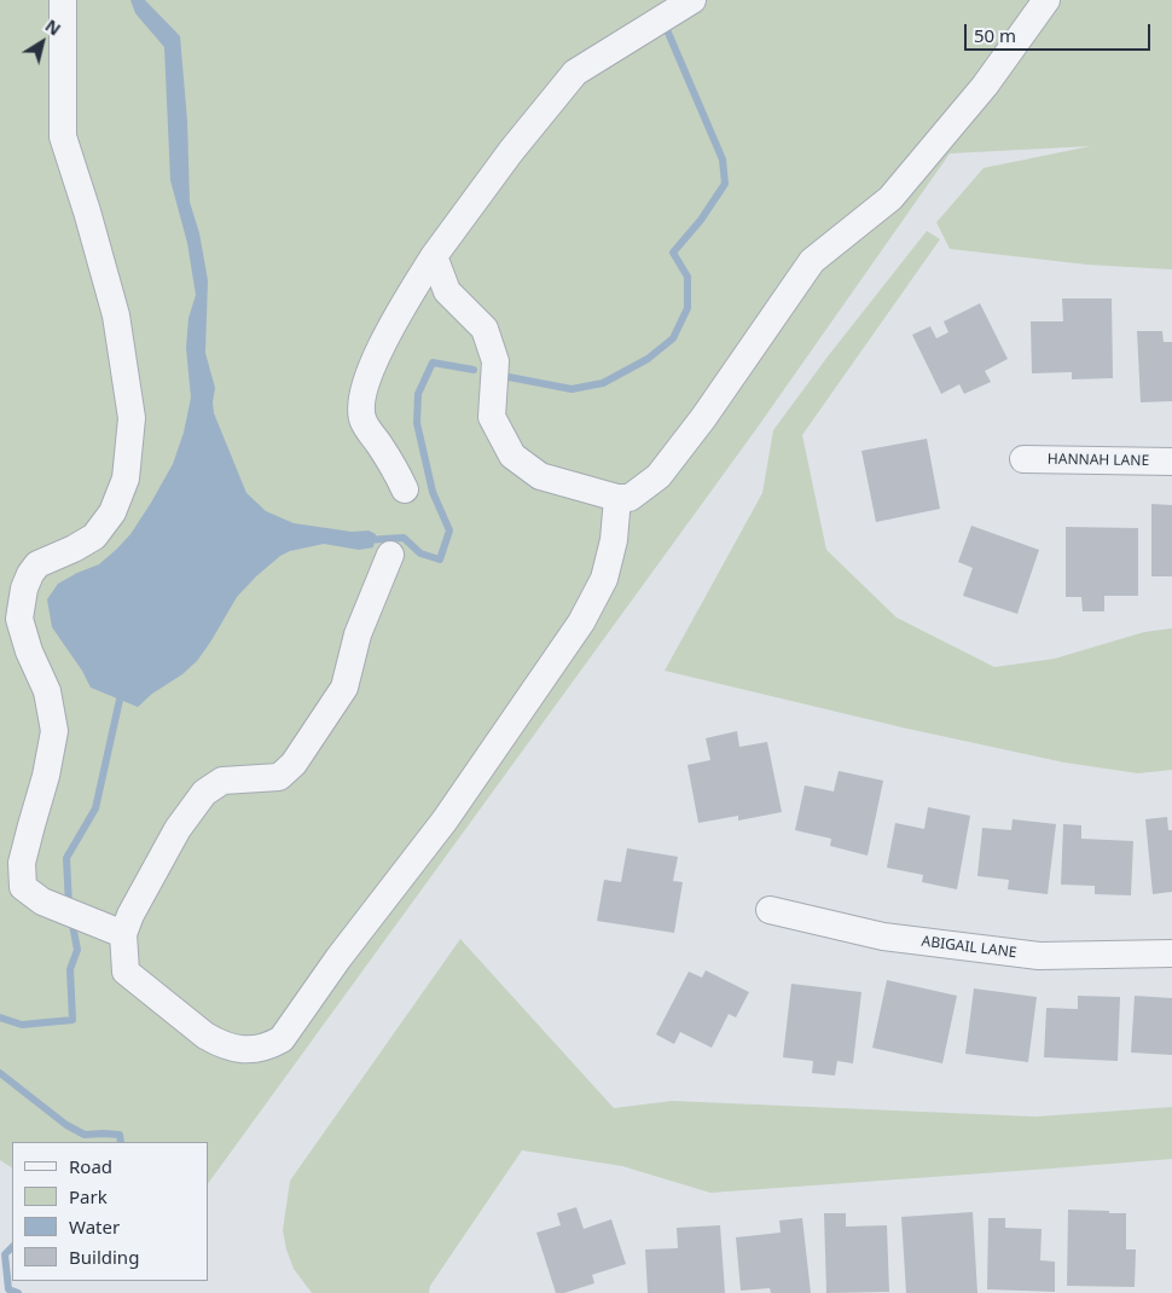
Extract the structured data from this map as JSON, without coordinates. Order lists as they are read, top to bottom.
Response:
{
  "streets": {
    "street": ["HANNAH LANE", "ABIGAIL LANE"]
  },
  "legend": [
    "Road",
    "Park",
    "Water",
    "Building"
  ],
  "scale_bar": "50 m",
  "north": "top right"
}
